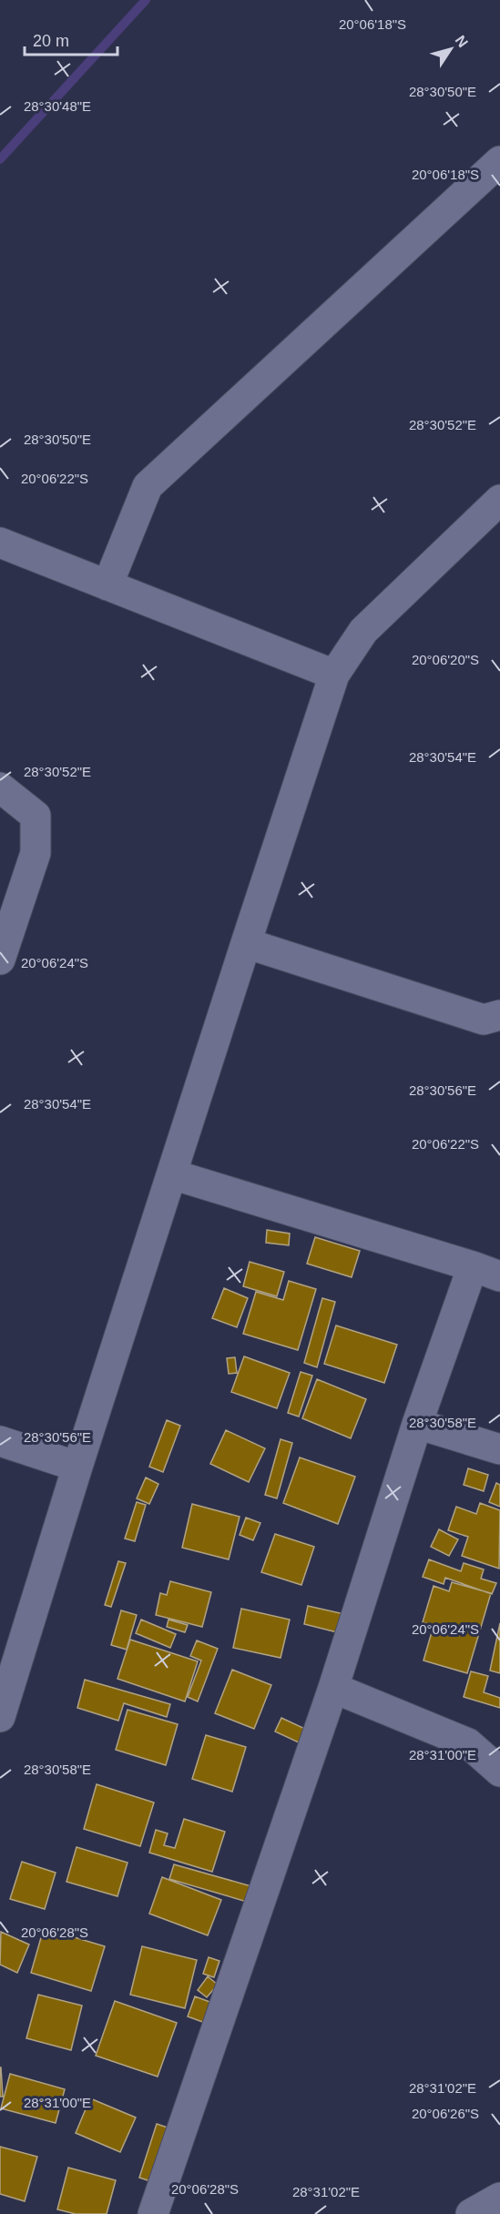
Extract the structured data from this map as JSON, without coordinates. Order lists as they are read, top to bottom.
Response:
{
  "scale_bar": "20 m",
  "north": "top right",
  "coordinates": [
    "20°06'18\"S",
    "28°30'50\"E",
    "28°30'48\"E",
    "28°30'52\"E",
    "20°06'22\"S",
    "20°06'20\"S",
    "28°30'54\"E",
    "20°06'24\"S",
    "28°30'56\"E",
    "28°30'58\"E",
    "28°31'00\"E",
    "20°06'28\"S",
    "28°31'02\"E",
    "20°06'26\"S"
  ]
}
